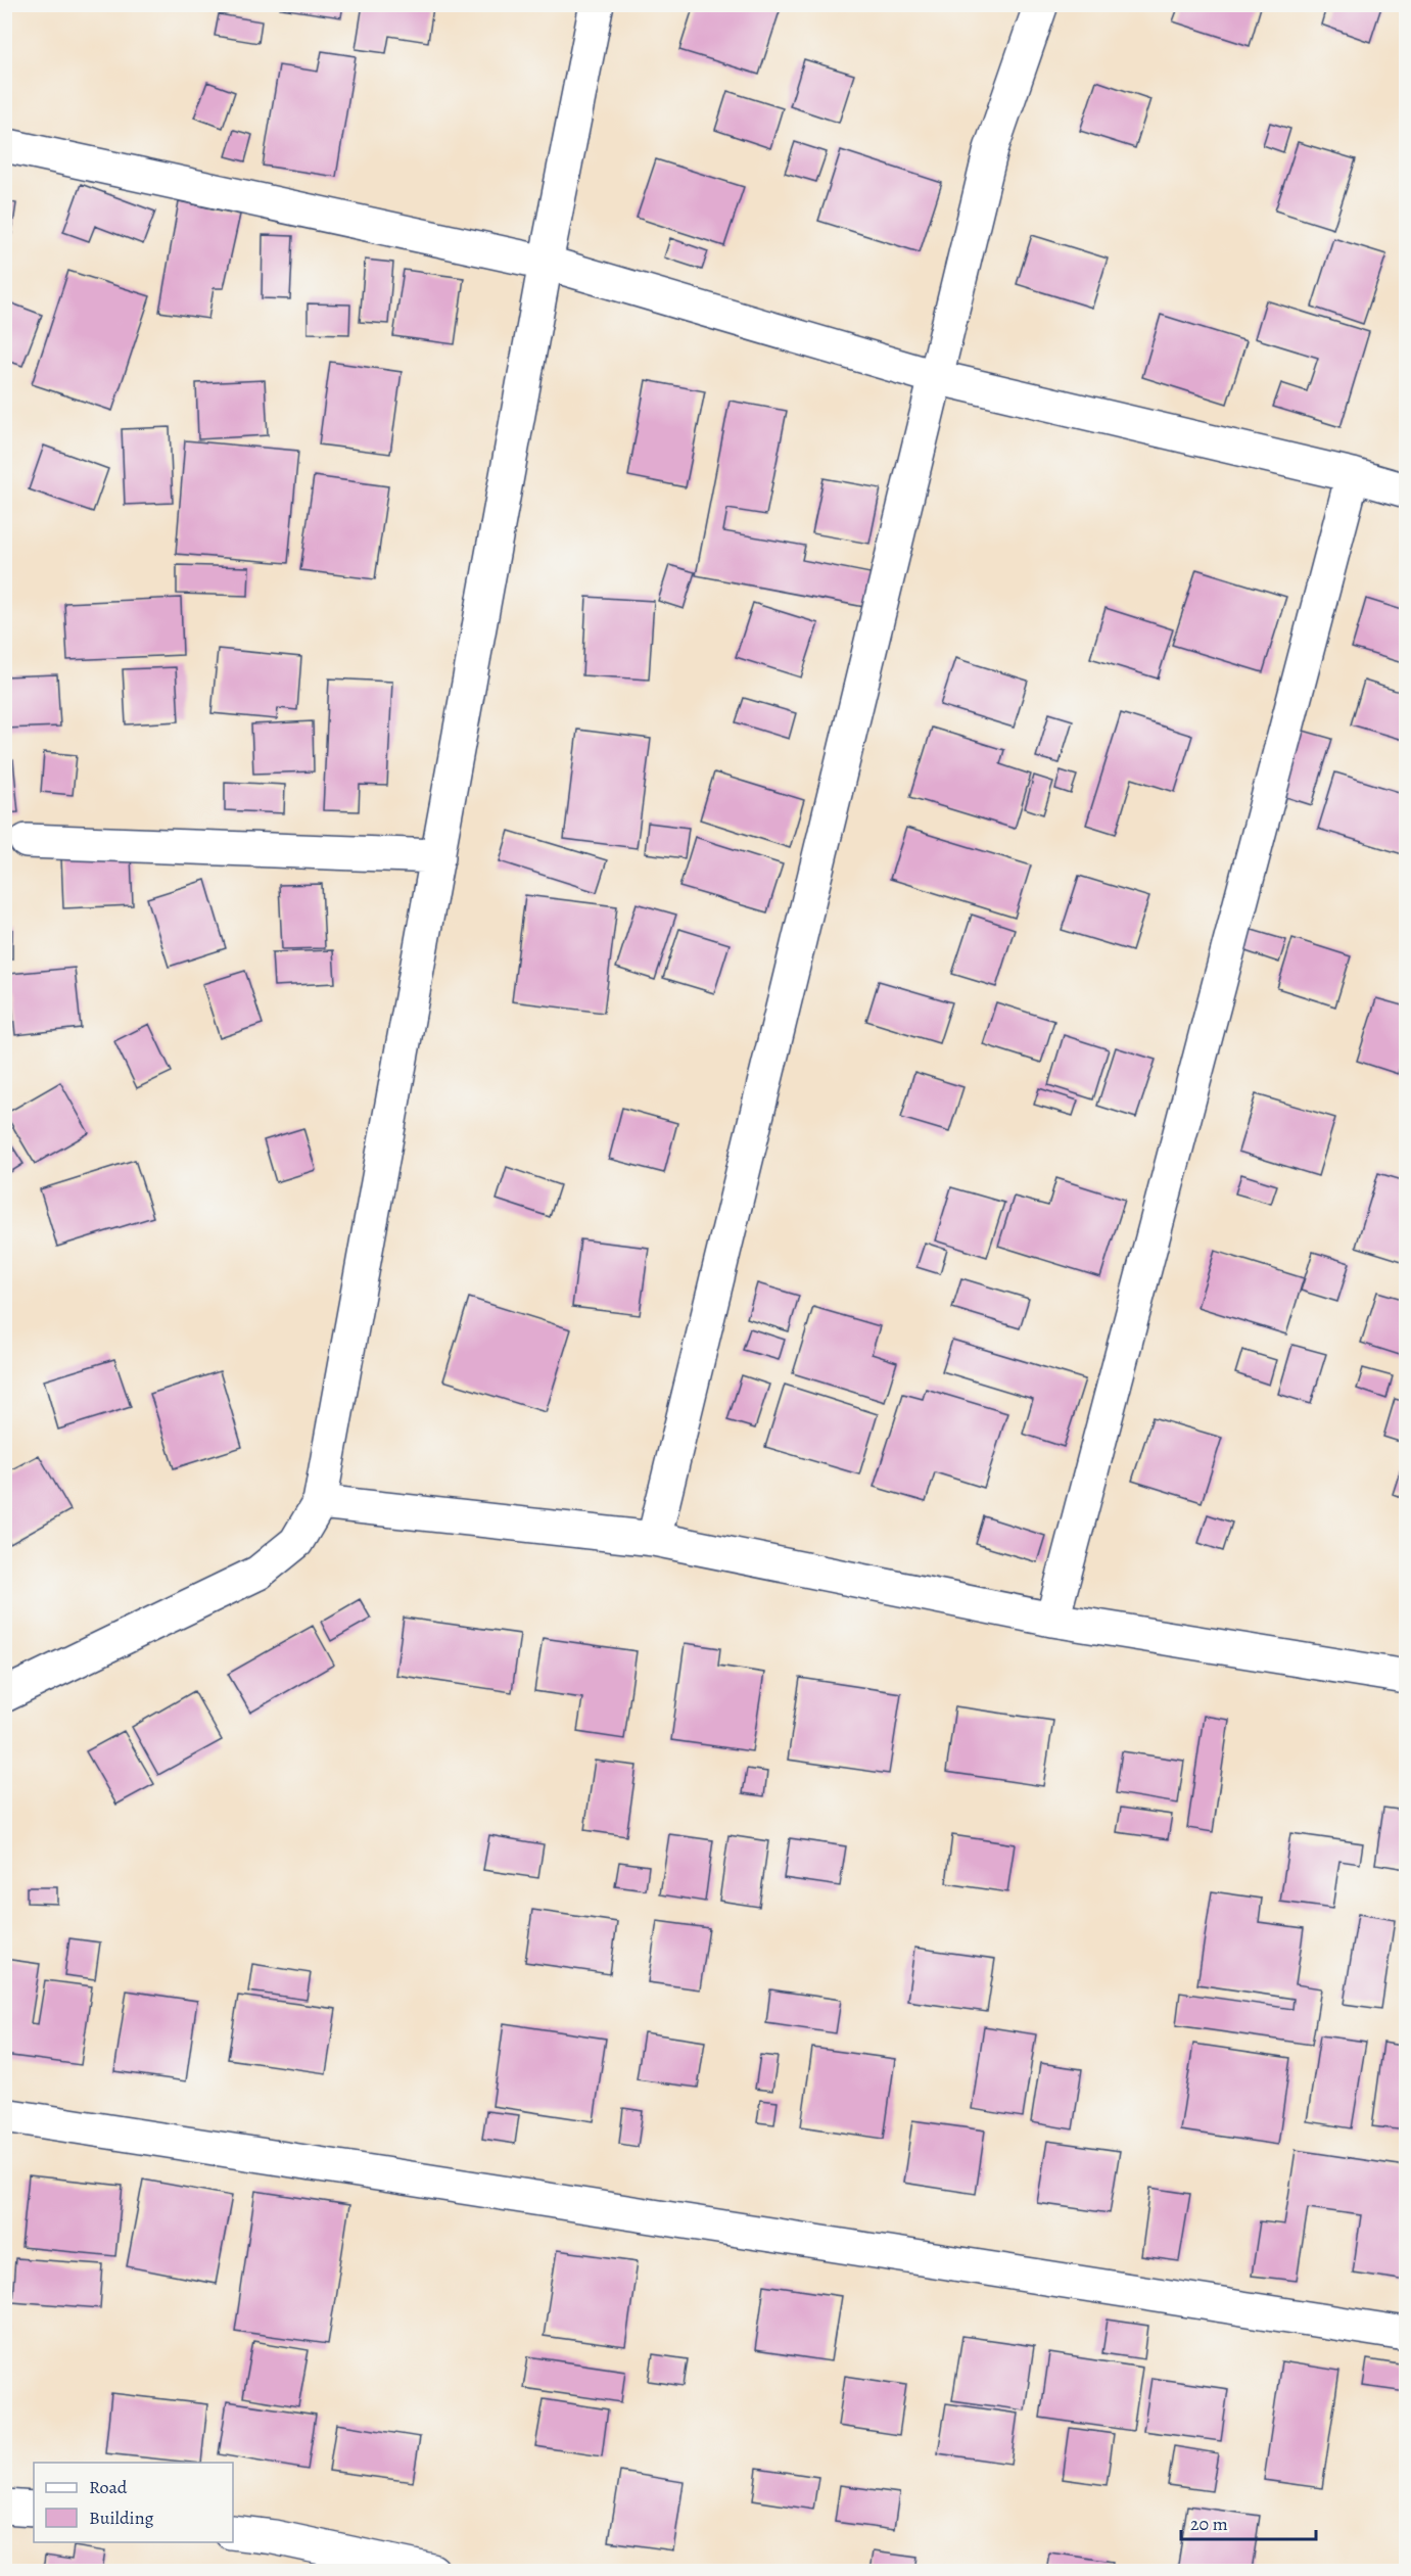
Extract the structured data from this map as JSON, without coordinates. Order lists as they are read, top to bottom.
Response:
{
  "legend": ["Road", "Building"],
  "scale_bar": "20 m"
}
